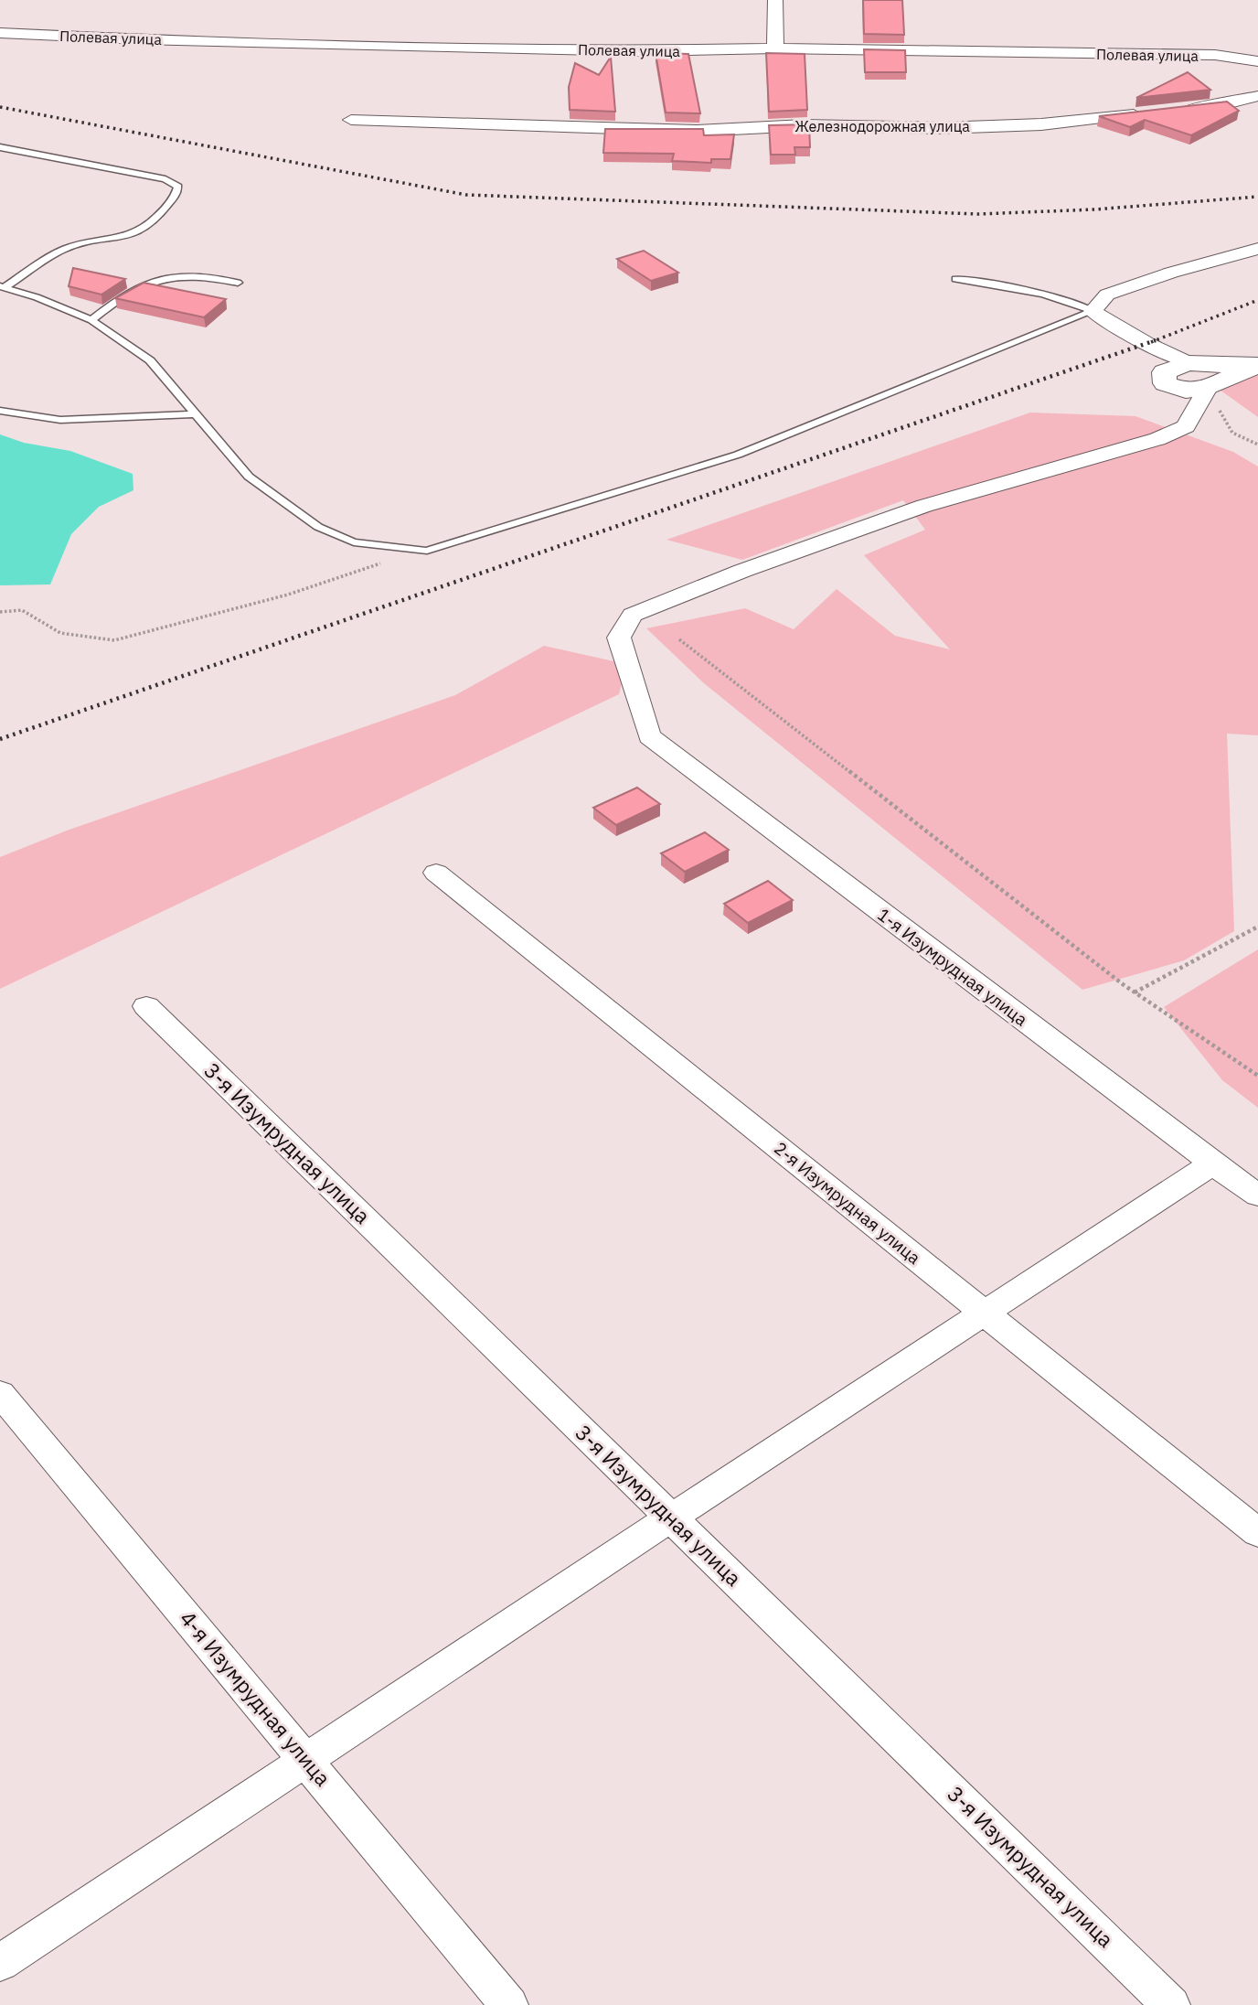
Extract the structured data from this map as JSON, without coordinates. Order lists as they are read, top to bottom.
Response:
{
  "streets": {
    "street": [
      "Полевая улица",
      "Железнодорожная улица",
      "1-я Изумрудная улица",
      "3-я Изумрудная улица",
      "2-я Изумрудная улица",
      "4-я Изумрудная улица"
    ]
  }
}
